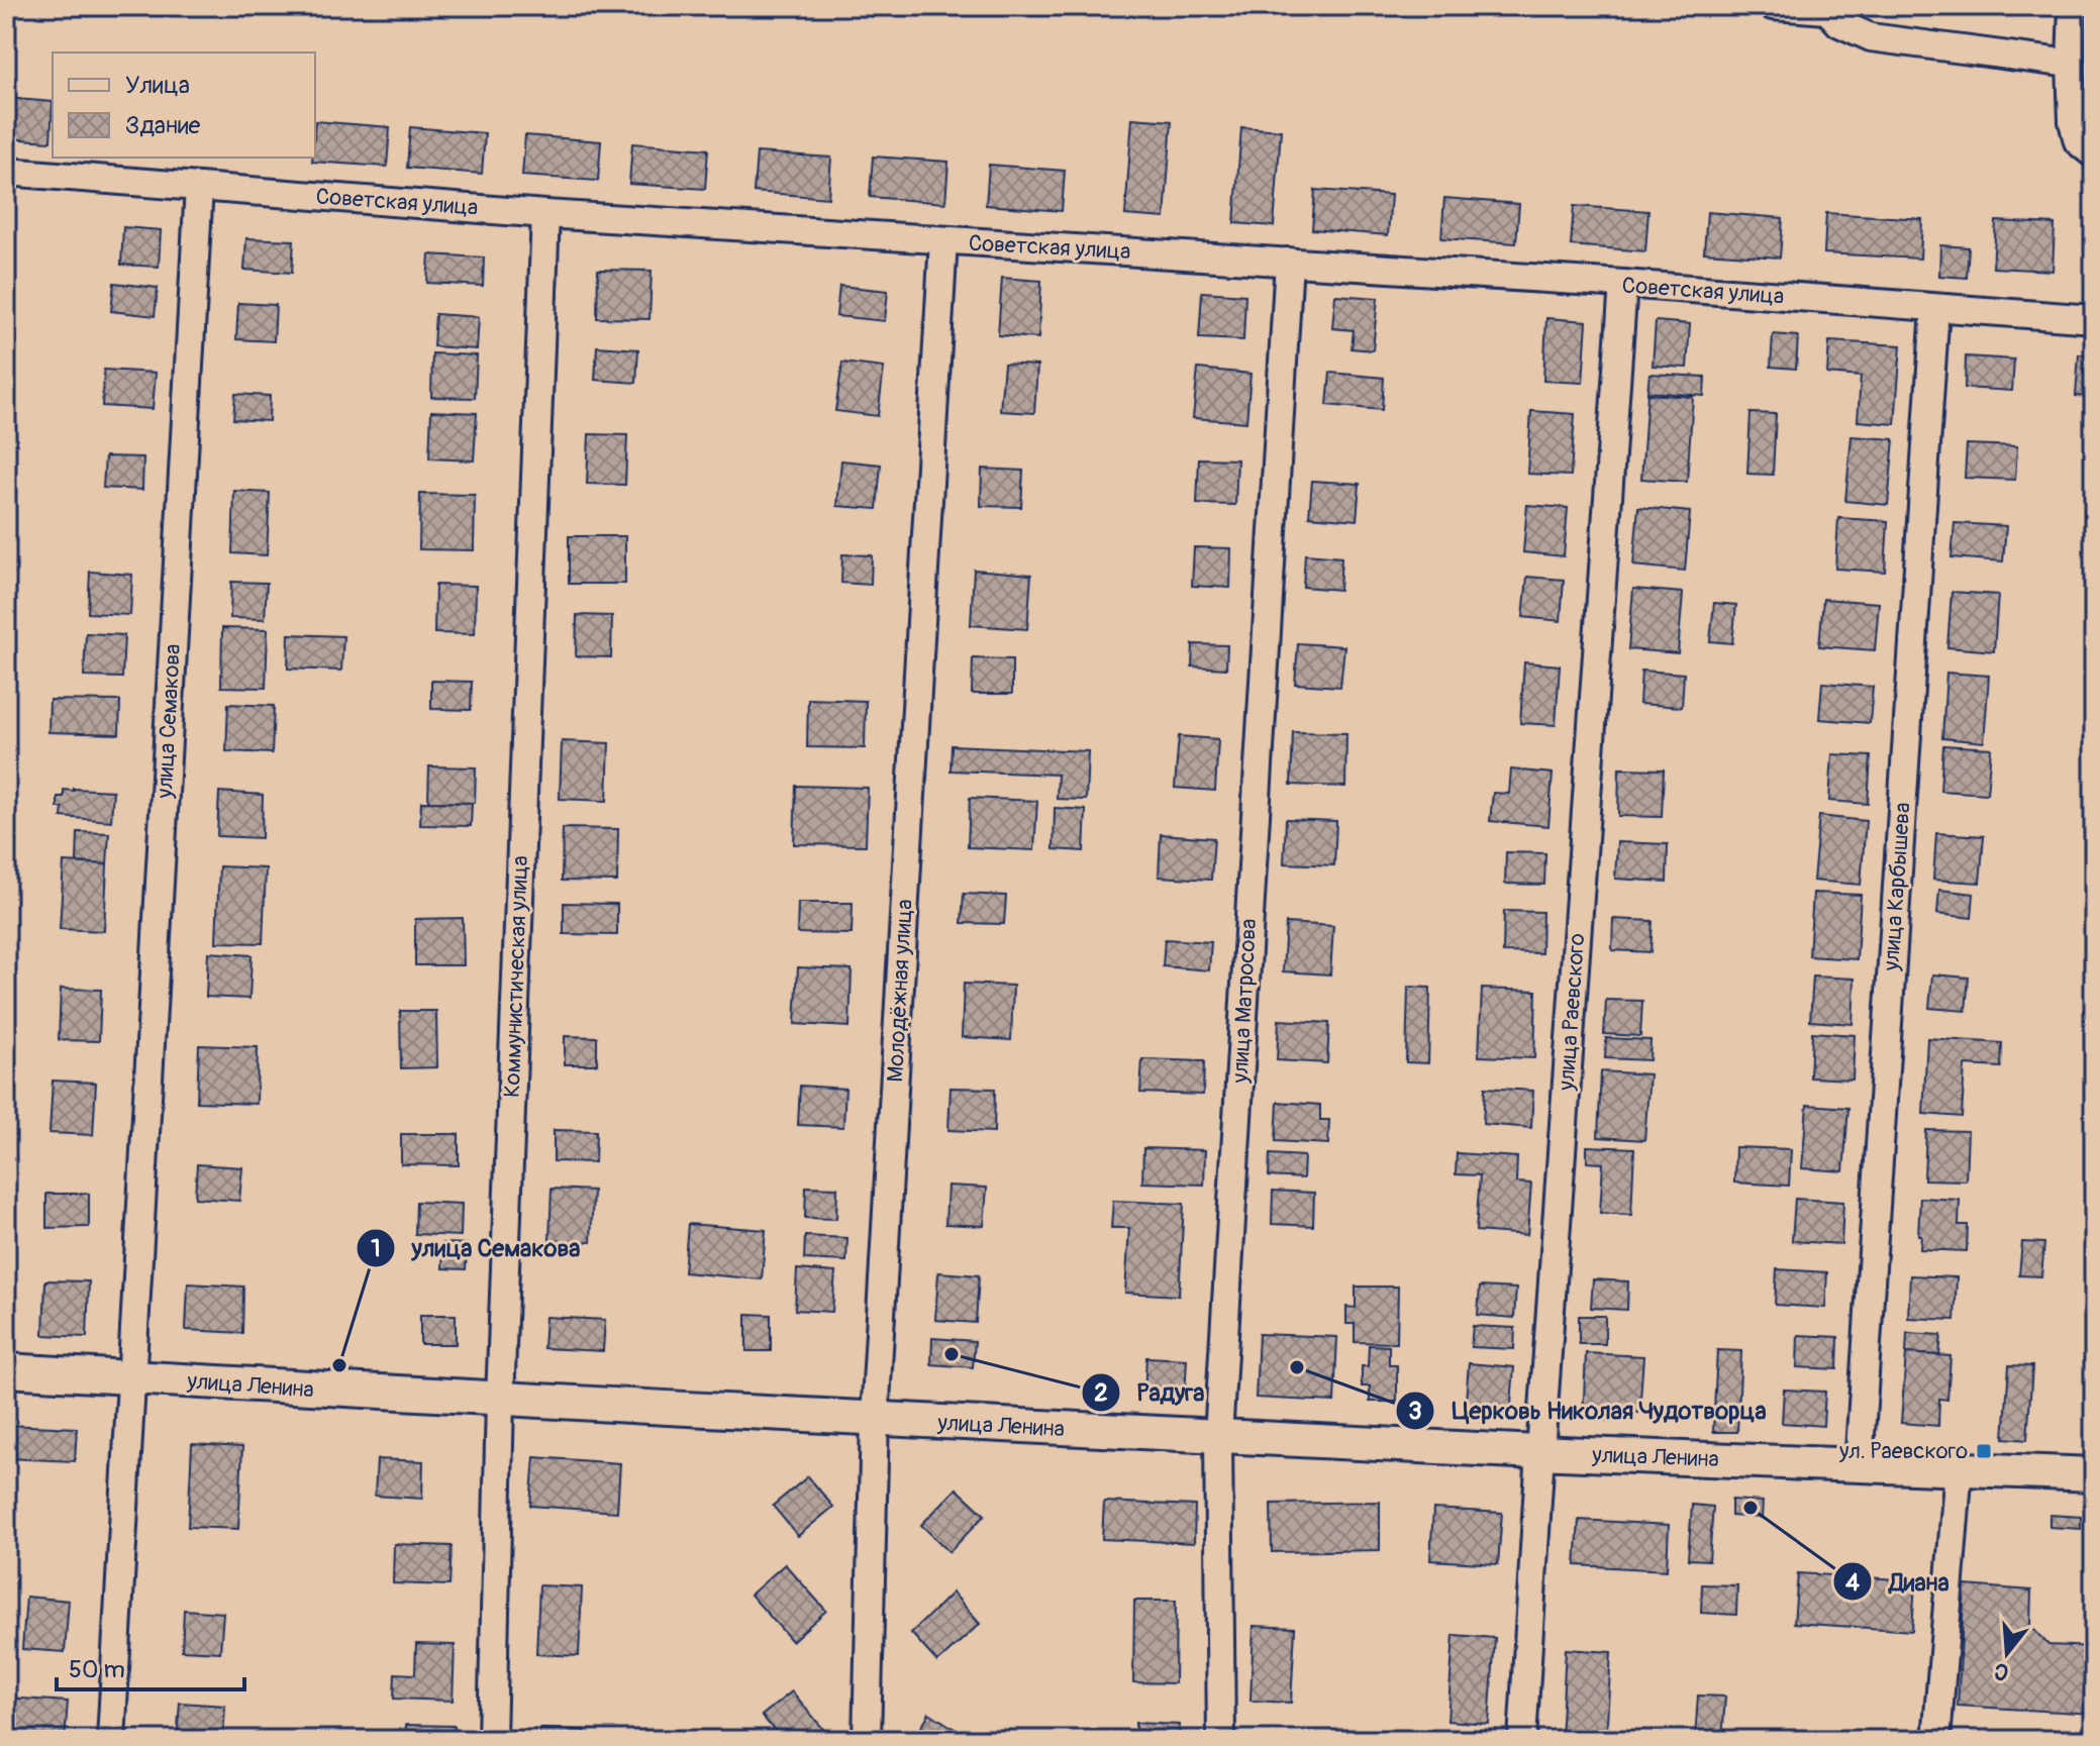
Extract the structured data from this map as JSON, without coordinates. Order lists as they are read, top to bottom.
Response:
{
  "streets": {
    "main road": ["улица Ленина"],
    "street": [
      "Советская улица",
      "улица Семакова",
      "улица Карбышева",
      "Коммунистическая улица",
      "Молодёжная улица",
      "улица Матросова",
      "улица Раевского"
    ]
  },
  "crossings": [
    ["Советская улица", "улица Семакова"],
    ["Советская улица", "улица Карбышева"],
    ["Советская улица", "Коммунистическая улица"],
    ["Советская улица", "Молодёжная улица"],
    ["Советская улица", "улица Матросова"],
    ["Советская улица", "улица Раевского"],
    ["улица Семакова", "улица Ленина"],
    ["улица Карбышева", "улица Ленина"],
    ["Коммунистическая улица", "улица Ленина"],
    ["Молодёжная улица", "улица Ленина"],
    ["улица Матросова", "улица Ленина"],
    ["улица Раевского", "улица Ленина"]
  ],
  "places": {
    "other": [
      "Радуга",
      "улица Семакова",
      "Церковь Николая Чудотворца",
      "Диана"
    ],
    "transit": ["ул. Раевского"]
  },
  "legend": ["Улица", "Здание"],
  "scale_bar": "50 m",
  "north": "bottom"
}
